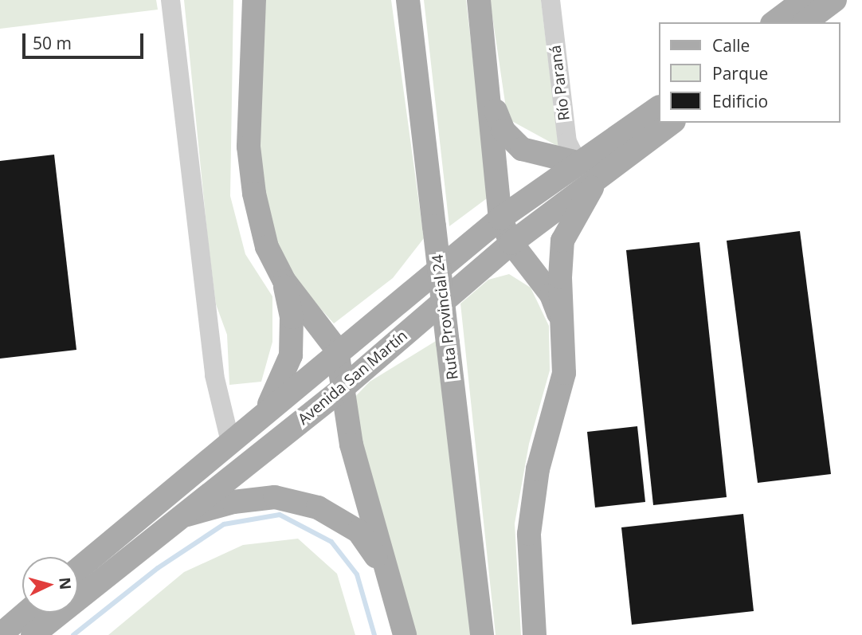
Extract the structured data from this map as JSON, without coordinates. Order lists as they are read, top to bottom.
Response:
{
  "streets": {
    "main road": ["Ruta Provincial 24", "Avenida San Martín"],
    "street": ["Río Paraná"]
  },
  "crossings": [
    ["Río Paraná", "Avenida San Martín"]
  ],
  "legend": ["Calle", "Parque", "Edificio"],
  "scale_bar": "50 m",
  "north": "right"
}
